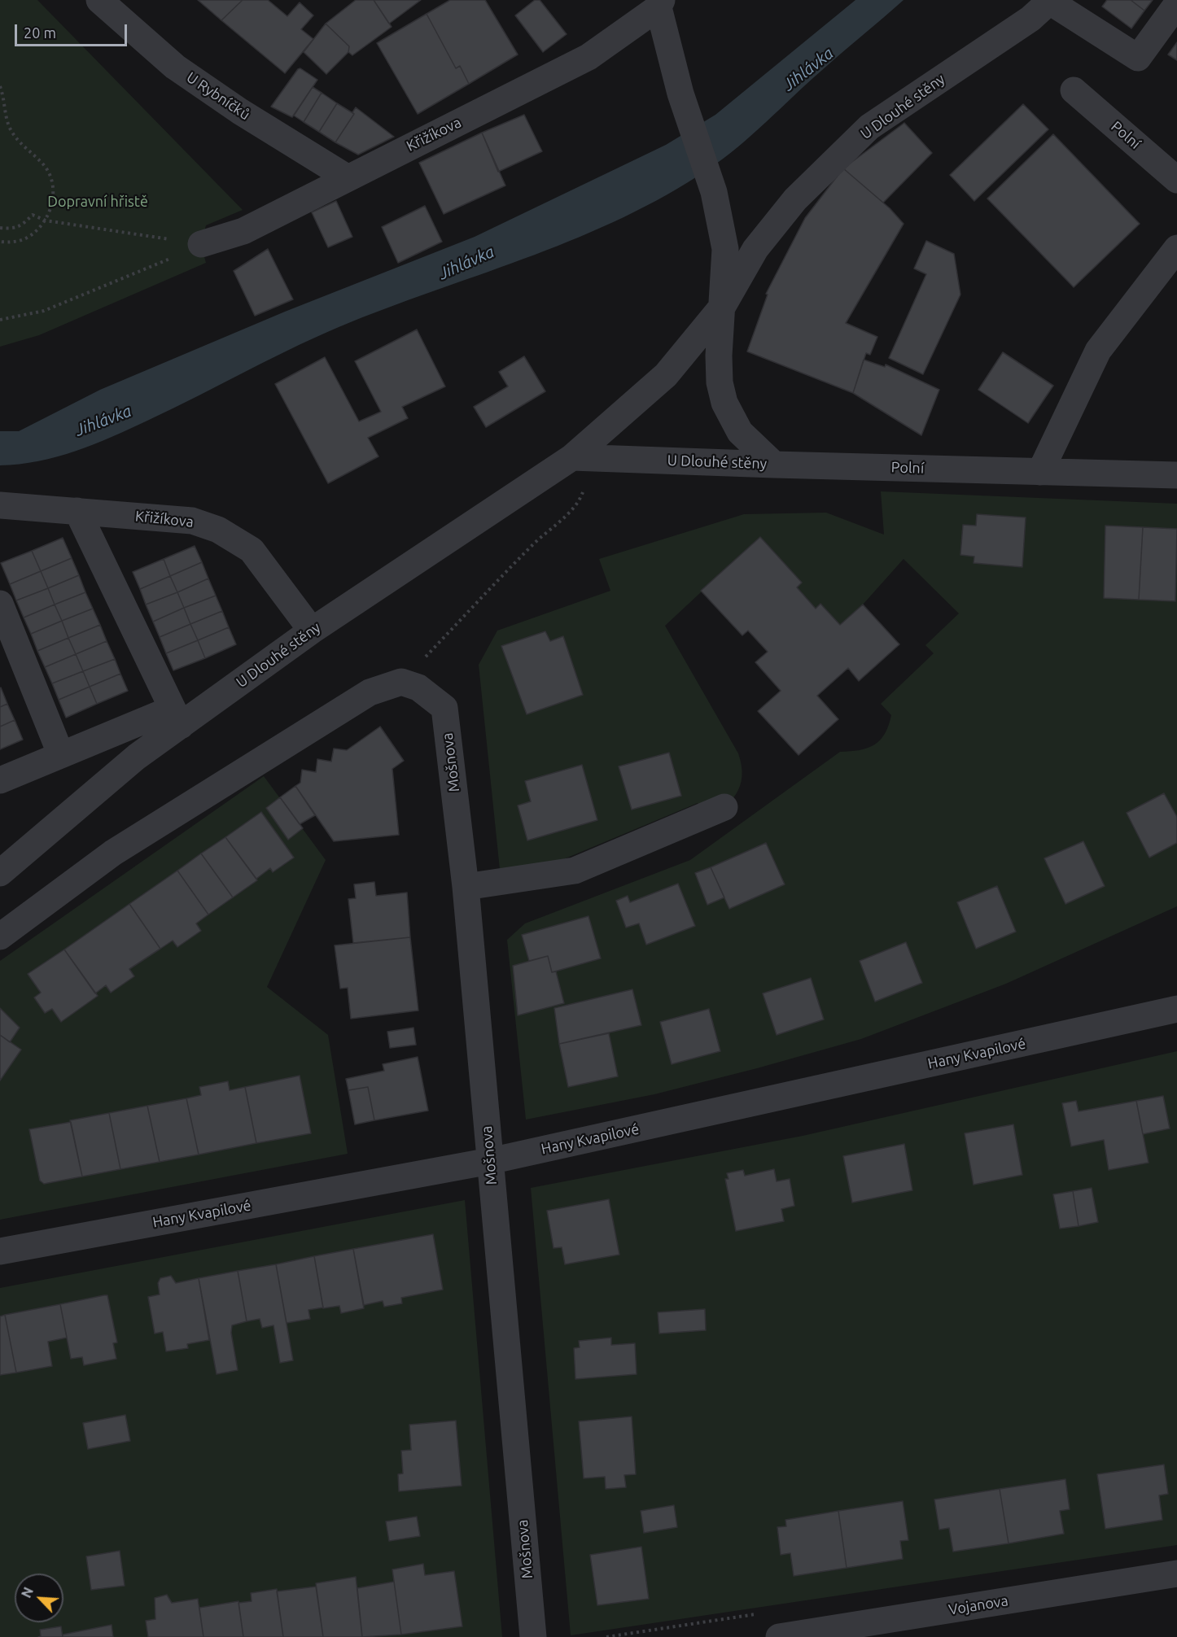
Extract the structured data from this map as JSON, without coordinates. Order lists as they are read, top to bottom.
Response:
{
  "streets": {
    "street": [
      "U Rybníčků",
      "U Dlouhé stěny",
      "Křižíkova",
      "Polní",
      "Mošnova",
      "Hany Kvapilové",
      "Vojanova"
    ]
  },
  "crossings": [
    ["U Rybníčků", "Křižíkova"],
    ["U Dlouhé stěny", "Křižíkova"],
    ["U Dlouhé stěny", "Polní"],
    ["Mošnova", "Hany Kvapilové"]
  ],
  "water": ["Jihlávka"],
  "parks": ["Dopravní hřistě"],
  "scale_bar": "20 m",
  "north": "top left"
}
